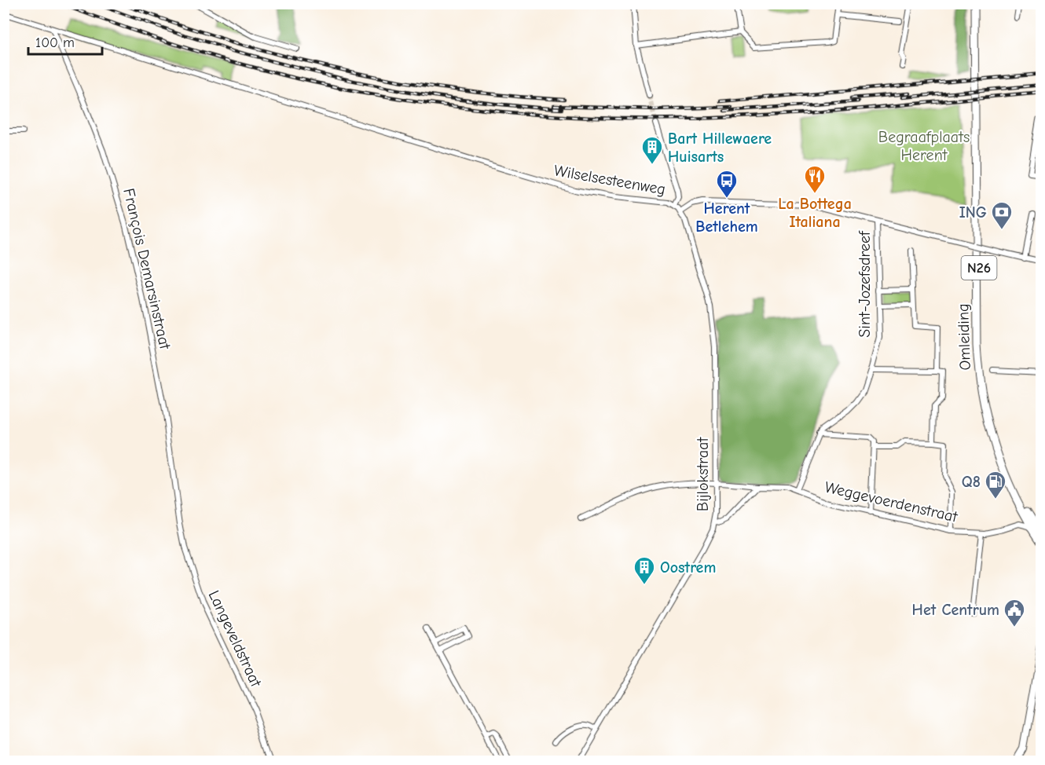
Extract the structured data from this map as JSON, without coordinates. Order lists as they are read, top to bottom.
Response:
{
  "streets": {
    "main road": ["N26", "Omleiding"],
    "street": [
      "Wilselsesteenweg",
      "François Demarsinstraat",
      "Sint-Jozefsdreef",
      "Bijlokstraat",
      "Weggevoerdenstraat",
      "Langeveldstraat"
    ]
  },
  "crossings": [
    ["Wilselsesteenweg", "François Demarsinstraat"],
    ["Wilselsesteenweg", "Sint-Jozefsdreef"],
    ["Wilselsesteenweg", "Bijlokstraat"],
    ["François Demarsinstraat", "Langeveldstraat"],
    ["Sint-Jozefsdreef", "Weggevoerdenstraat"],
    ["Bijlokstraat", "Weggevoerdenstraat"]
  ],
  "parks": ["Begraafplaats Herent"],
  "places": {
    "building": ["Bart Hillewaere Huisarts", "Oostrem"],
    "restaurant": ["La Bottega Italiana"],
    "bus stop": ["Herent Betlehem"],
    "bank": ["ING"],
    "fuel station": ["Q8"],
    "public building": ["Het Centrum"]
  },
  "scale_bar": "100 m"
}
